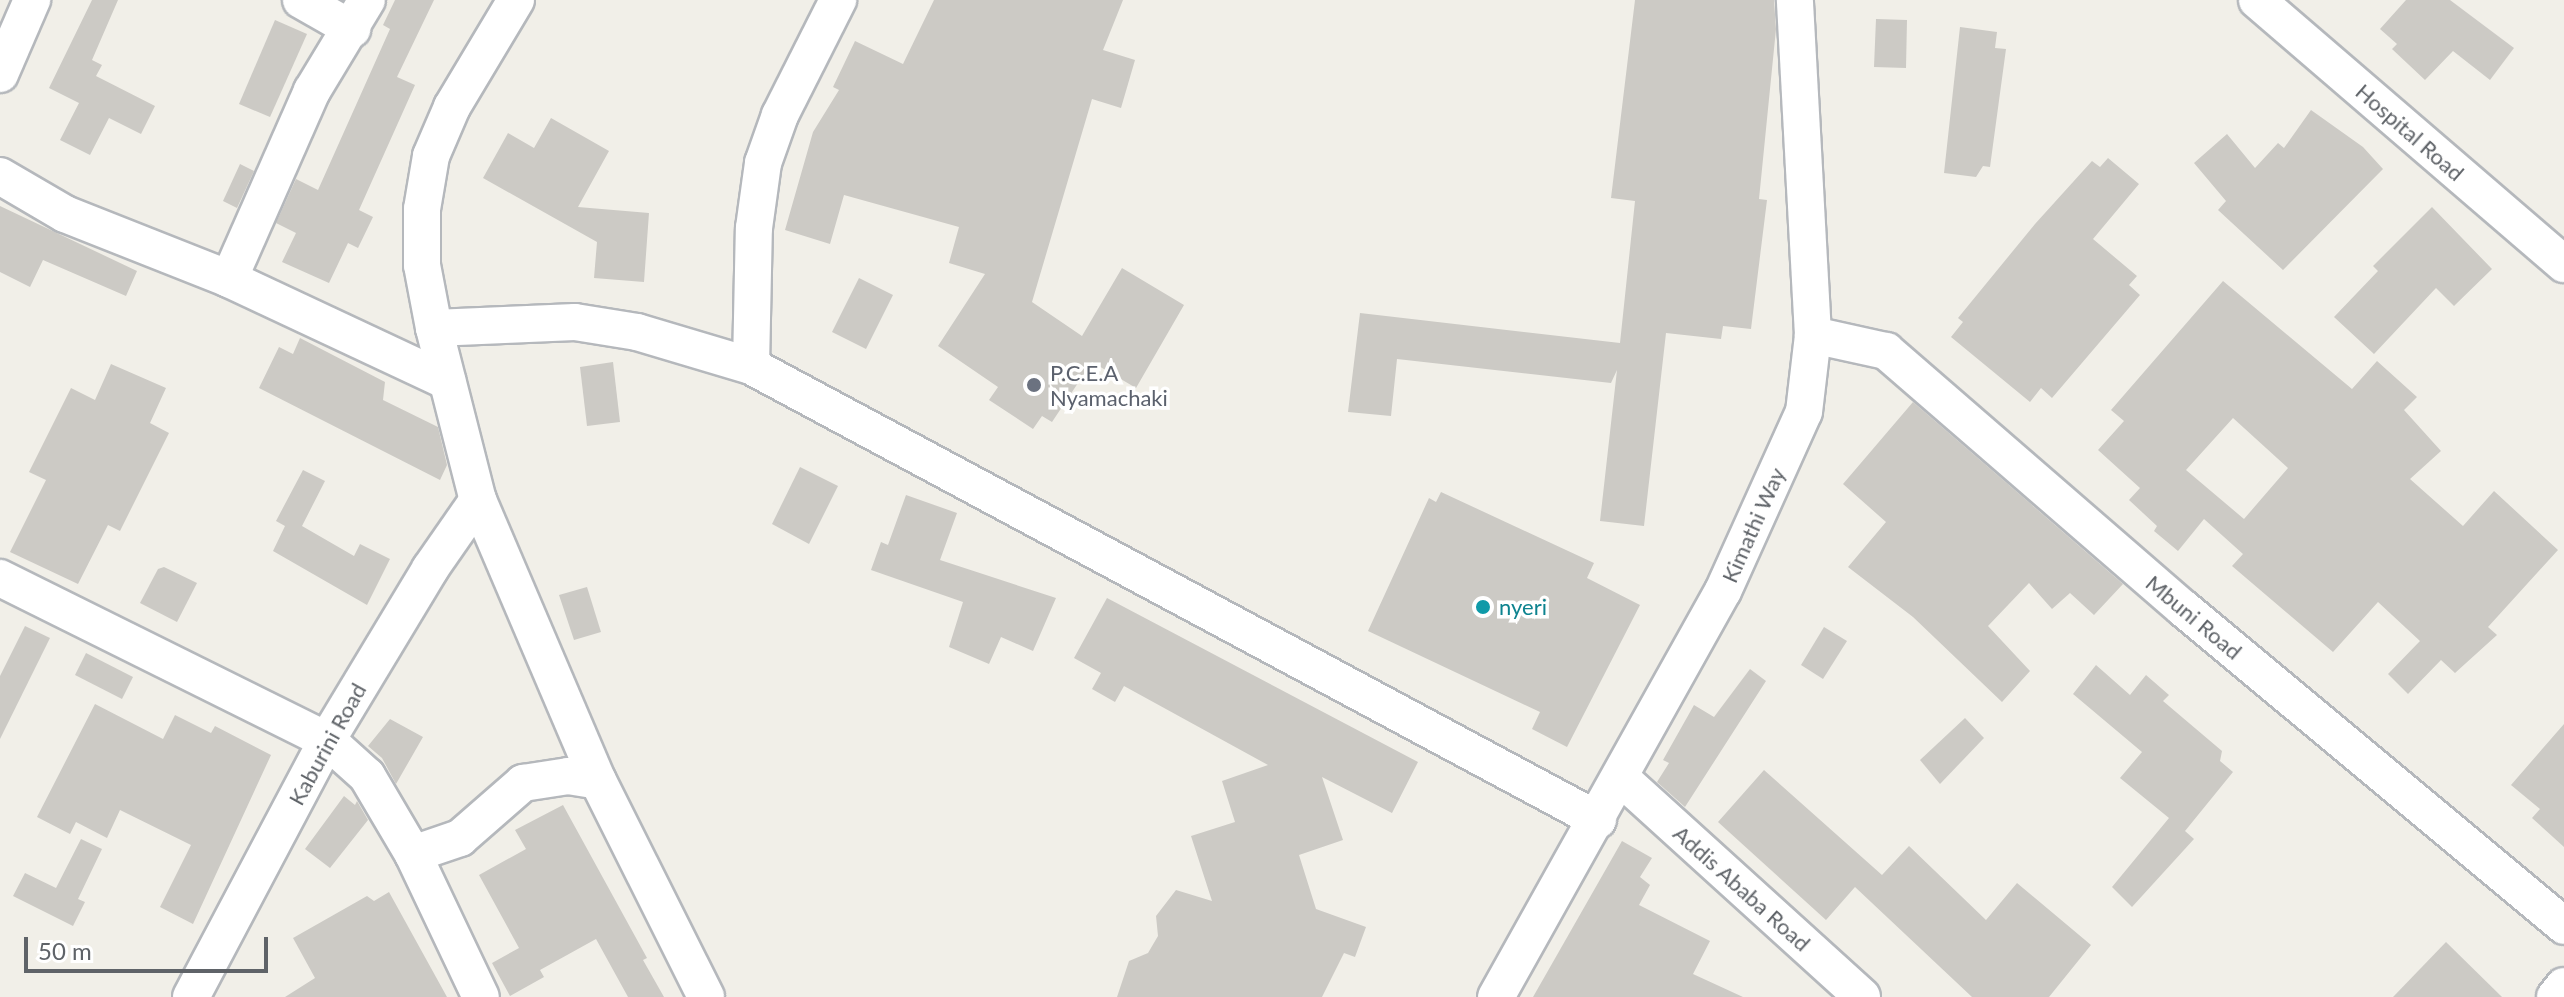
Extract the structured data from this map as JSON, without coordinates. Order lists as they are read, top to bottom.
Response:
{
  "streets": {
    "street": [
      "Hospital Road",
      "Kimathi Way",
      "Mbuni Road",
      "Kaburini Road",
      "Addis Ababa Road"
    ]
  },
  "crossings": [
    ["Kimathi Way", "Mbuni Road"],
    ["Kimathi Way", "Addis Ababa Road"]
  ],
  "places": ["P.C.E.A Nyamachaki", "nyeri"],
  "scale_bar": "50 m"
}
